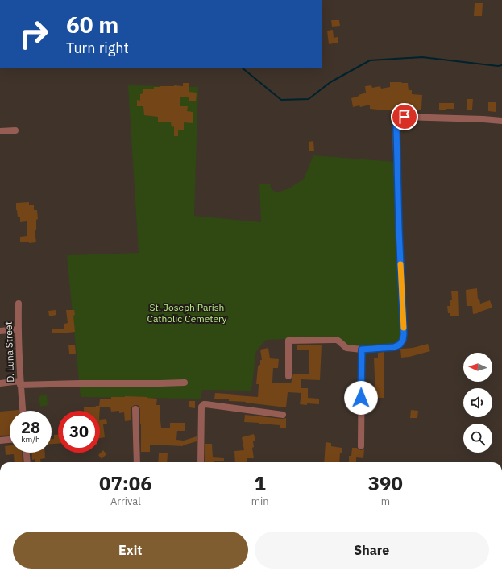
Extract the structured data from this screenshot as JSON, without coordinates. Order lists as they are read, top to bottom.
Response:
{
  "streets": {
    "street": ["D. Luna Street"]
  },
  "parks": ["St. Joseph Parish Catholic Cemetery"],
  "north": "left",
  "page": {
    "turn": ["60 m", "Turn right"],
    "speed": "28 km/h",
    "limit": "30",
    "eta": [
      "07:06",
      "Arrival",
      "1",
      "min",
      "390",
      "m"
    ],
    "buttons": ["Exit", "Share"]
  }
}
